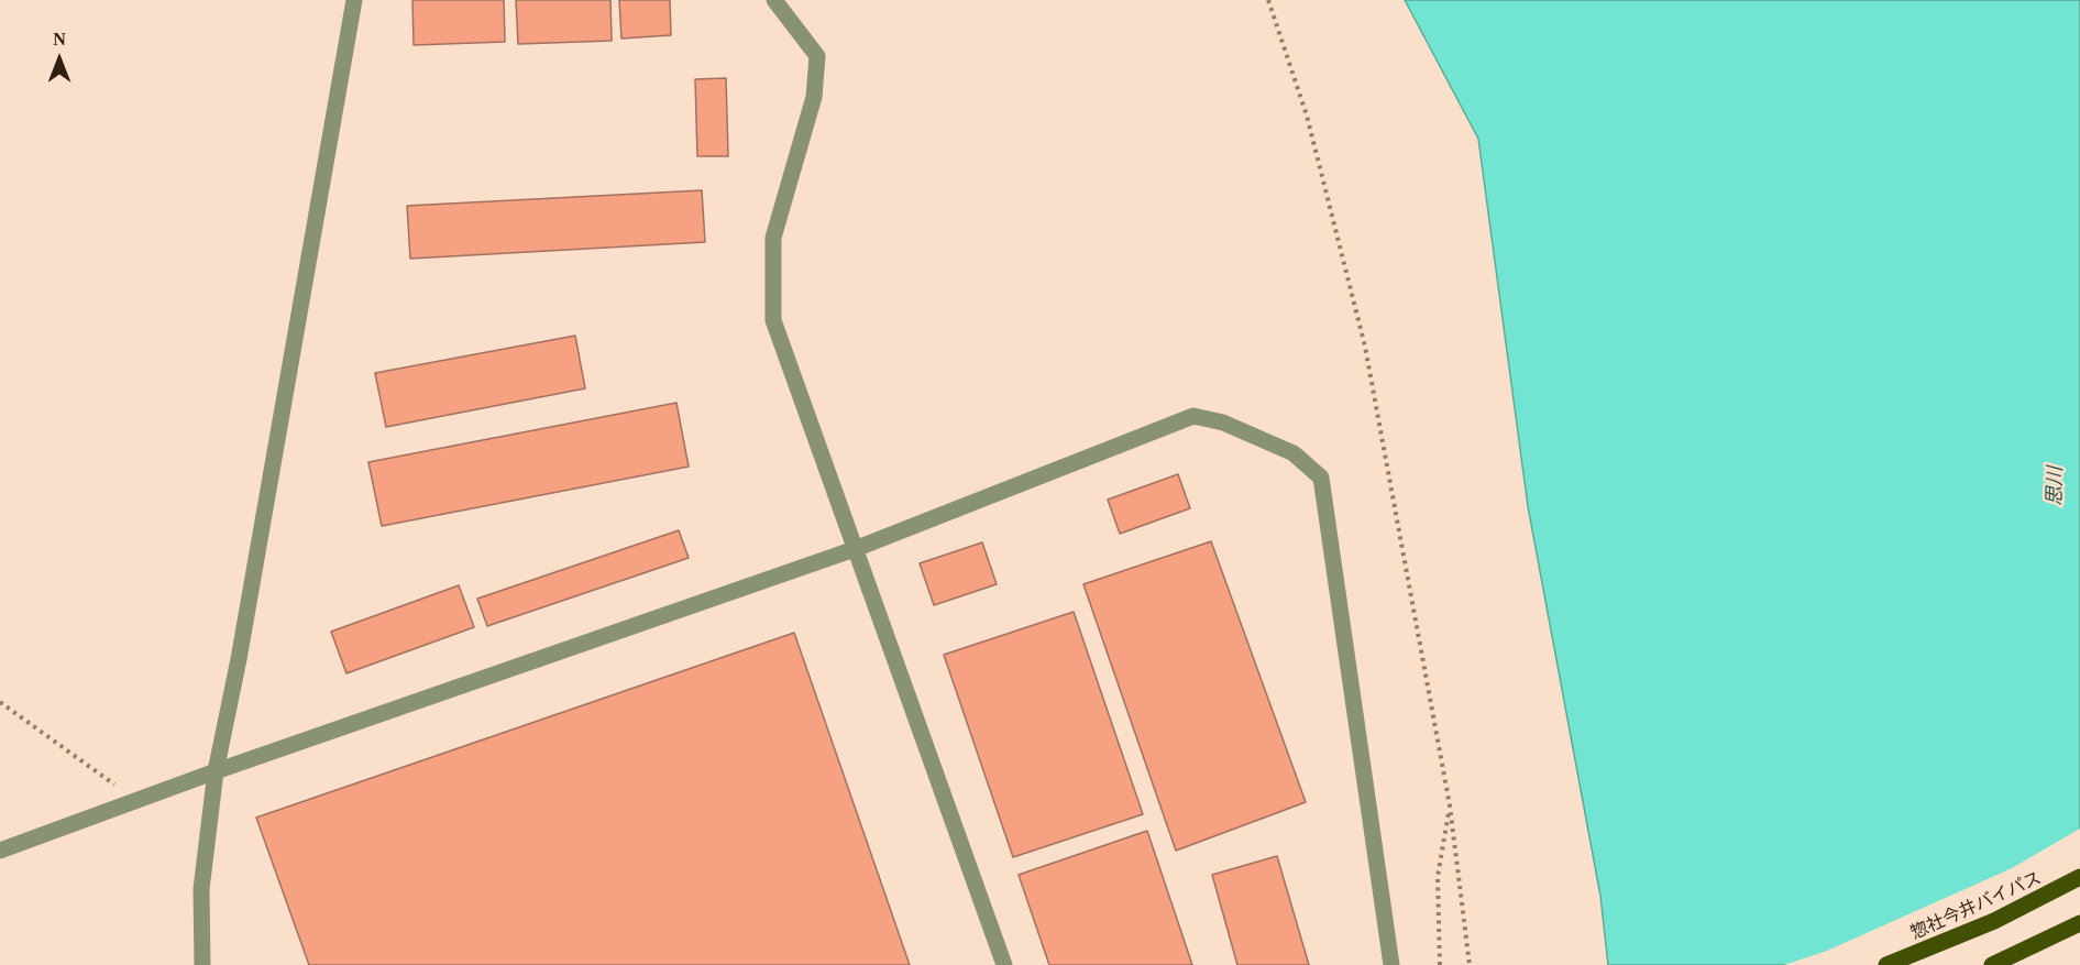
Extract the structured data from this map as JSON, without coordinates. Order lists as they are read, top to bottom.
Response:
{
  "streets": {
    "main road": ["惣社今井バイパス"]
  },
  "water": ["思川"],
  "north": "top"
}
